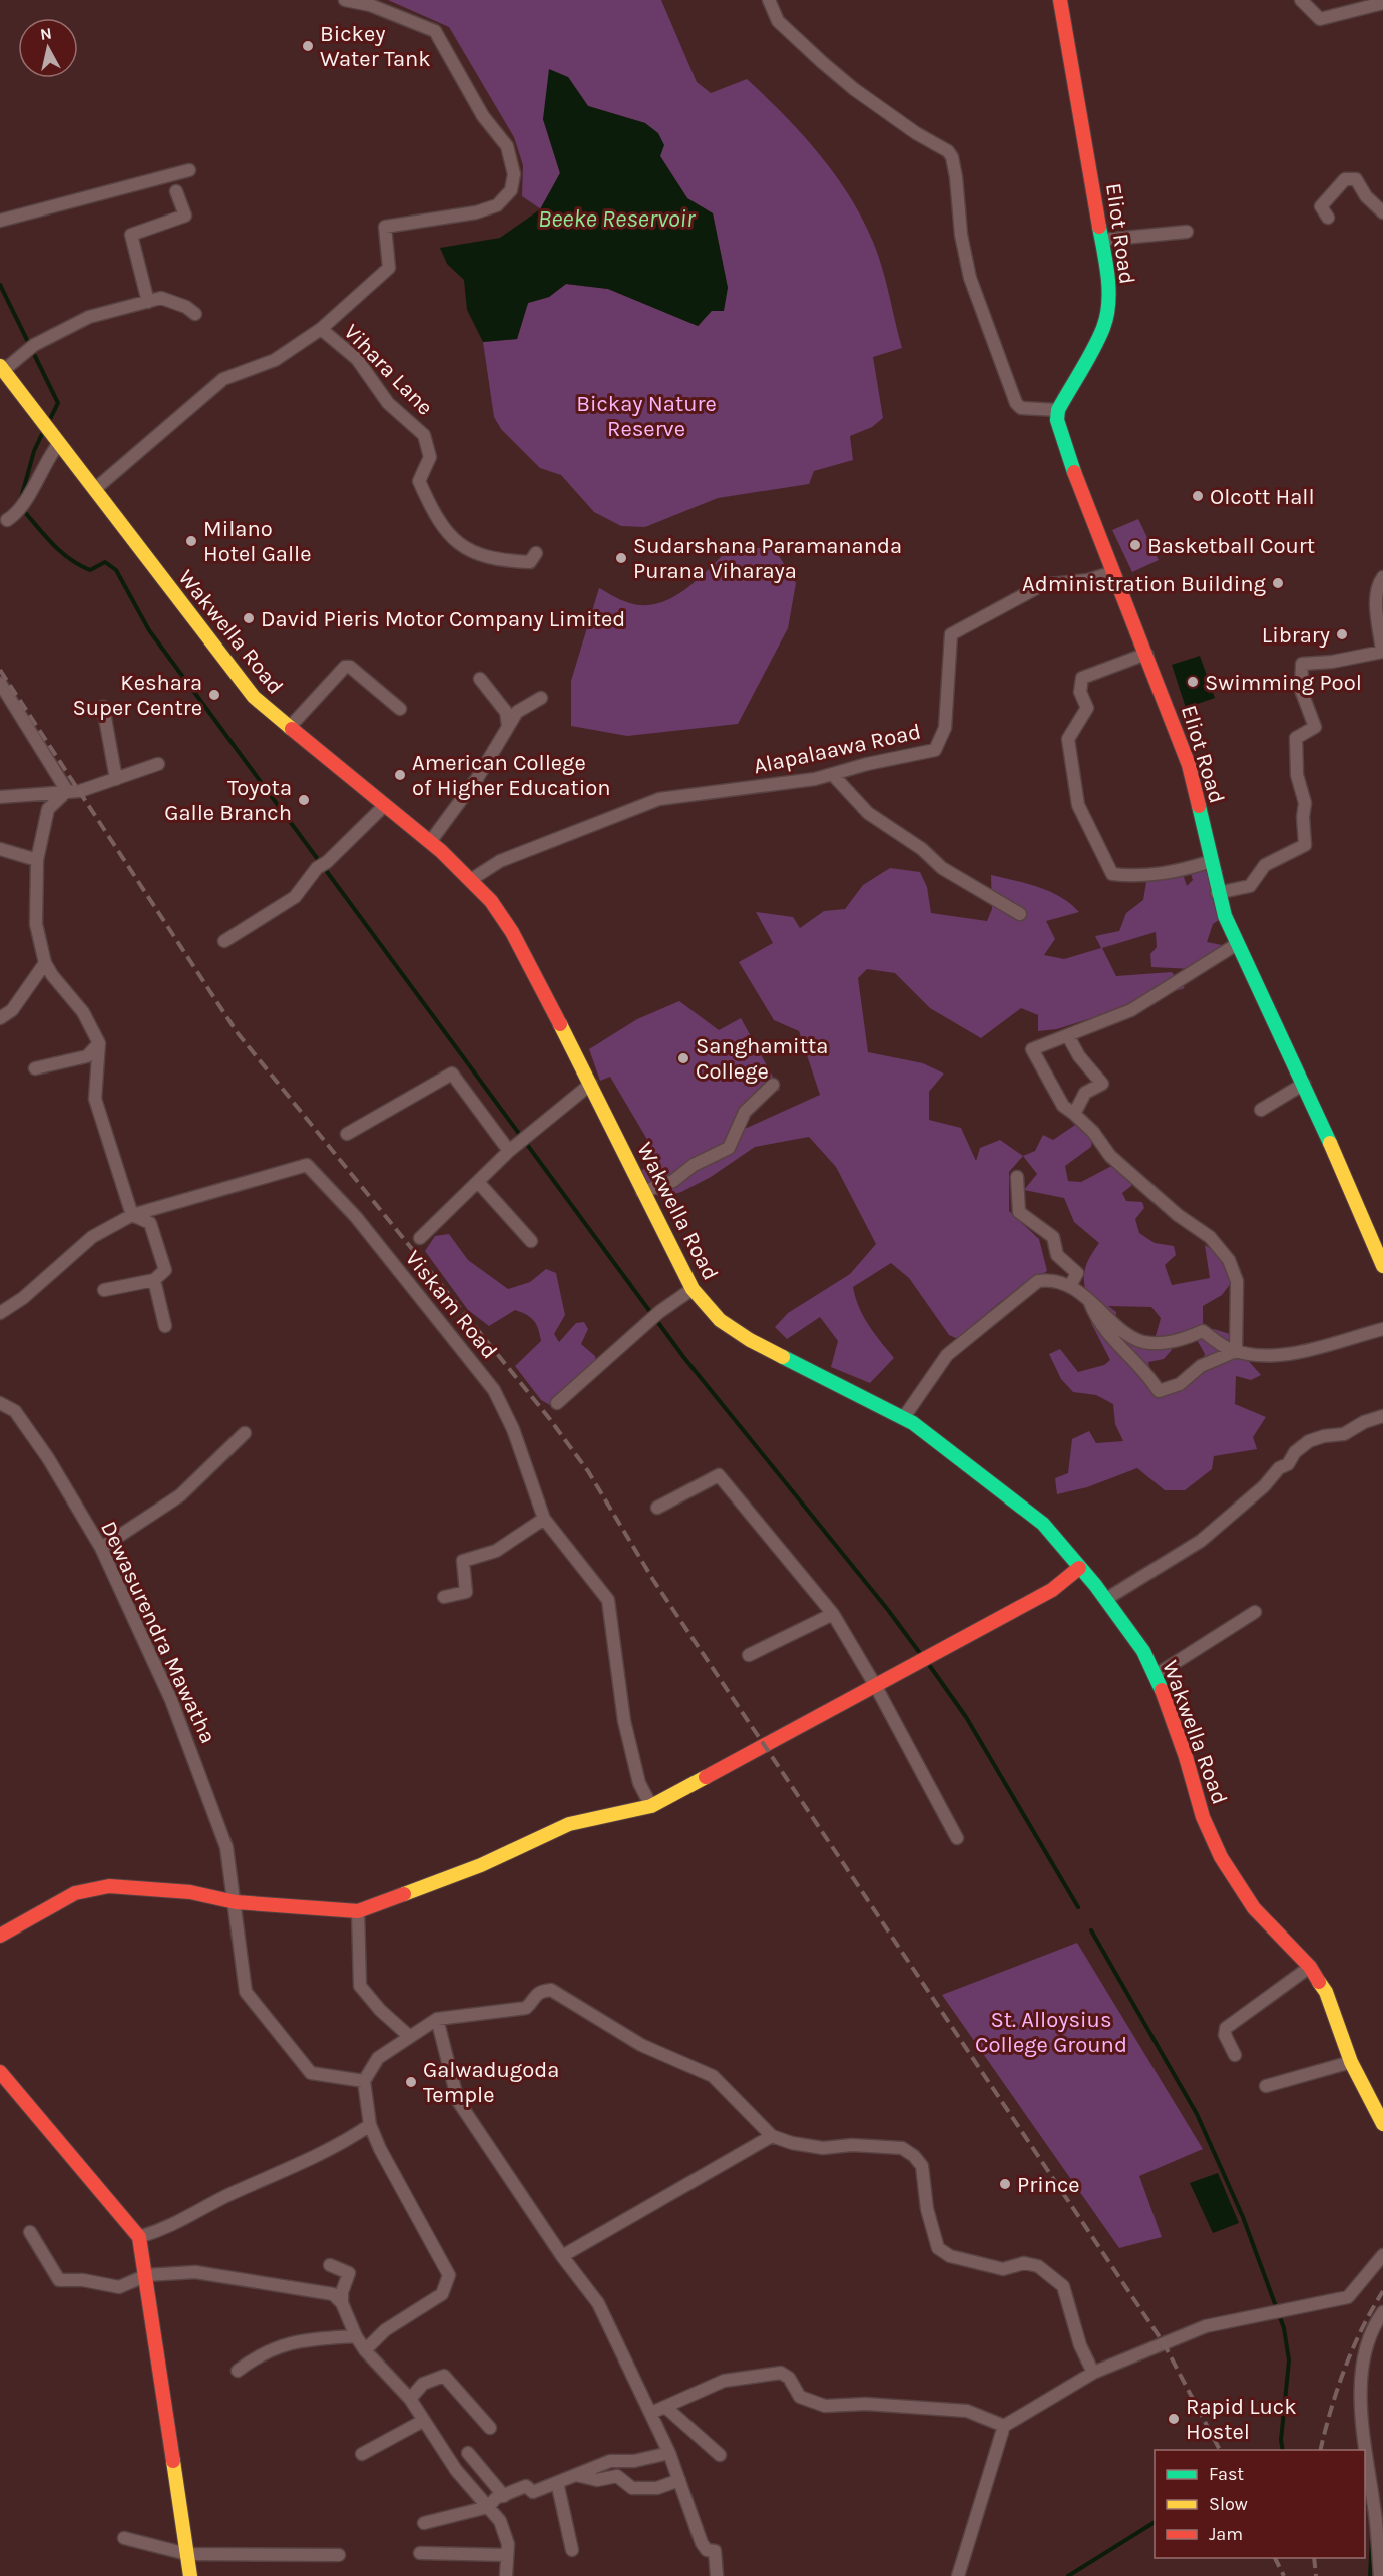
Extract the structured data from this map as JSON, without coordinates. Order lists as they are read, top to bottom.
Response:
{
  "streets": {
    "street": [
      "Eliot Road",
      "Vihara Lane",
      "Wakwella Road",
      "Alapalaawa Road",
      "Viskam Road",
      "Dewasurendra Mawatha"
    ]
  },
  "crossings": [
    ["Eliot Road", "Alapalaawa Road"],
    ["Vihara Lane", "Wakwella Road"],
    ["Wakwella Road", "Alapalaawa Road"]
  ],
  "water": ["Beeke Reservoir"],
  "parks": ["Bickay Nature Reserve", "St. Alloysius College Ground"],
  "places": [
    "Bickey Water Tank",
    "Olcott Hall",
    "Milano Hotel Galle",
    "Basketball Court",
    "Sudarshana Paramananda Purana Viharaya",
    "Administration Building",
    "David Pieris Motor Company Limited",
    "Library",
    "Swimming Pool",
    "Keshara Super Centre",
    "American College of Higher Education",
    "Toyota Galle Branch",
    "Sanghamitta College",
    "Galwadugoda Temple",
    "Prince",
    "Rapid Luck Hostel"
  ],
  "legend": ["Fast", "Slow", "Jam"],
  "north": "top"
}
